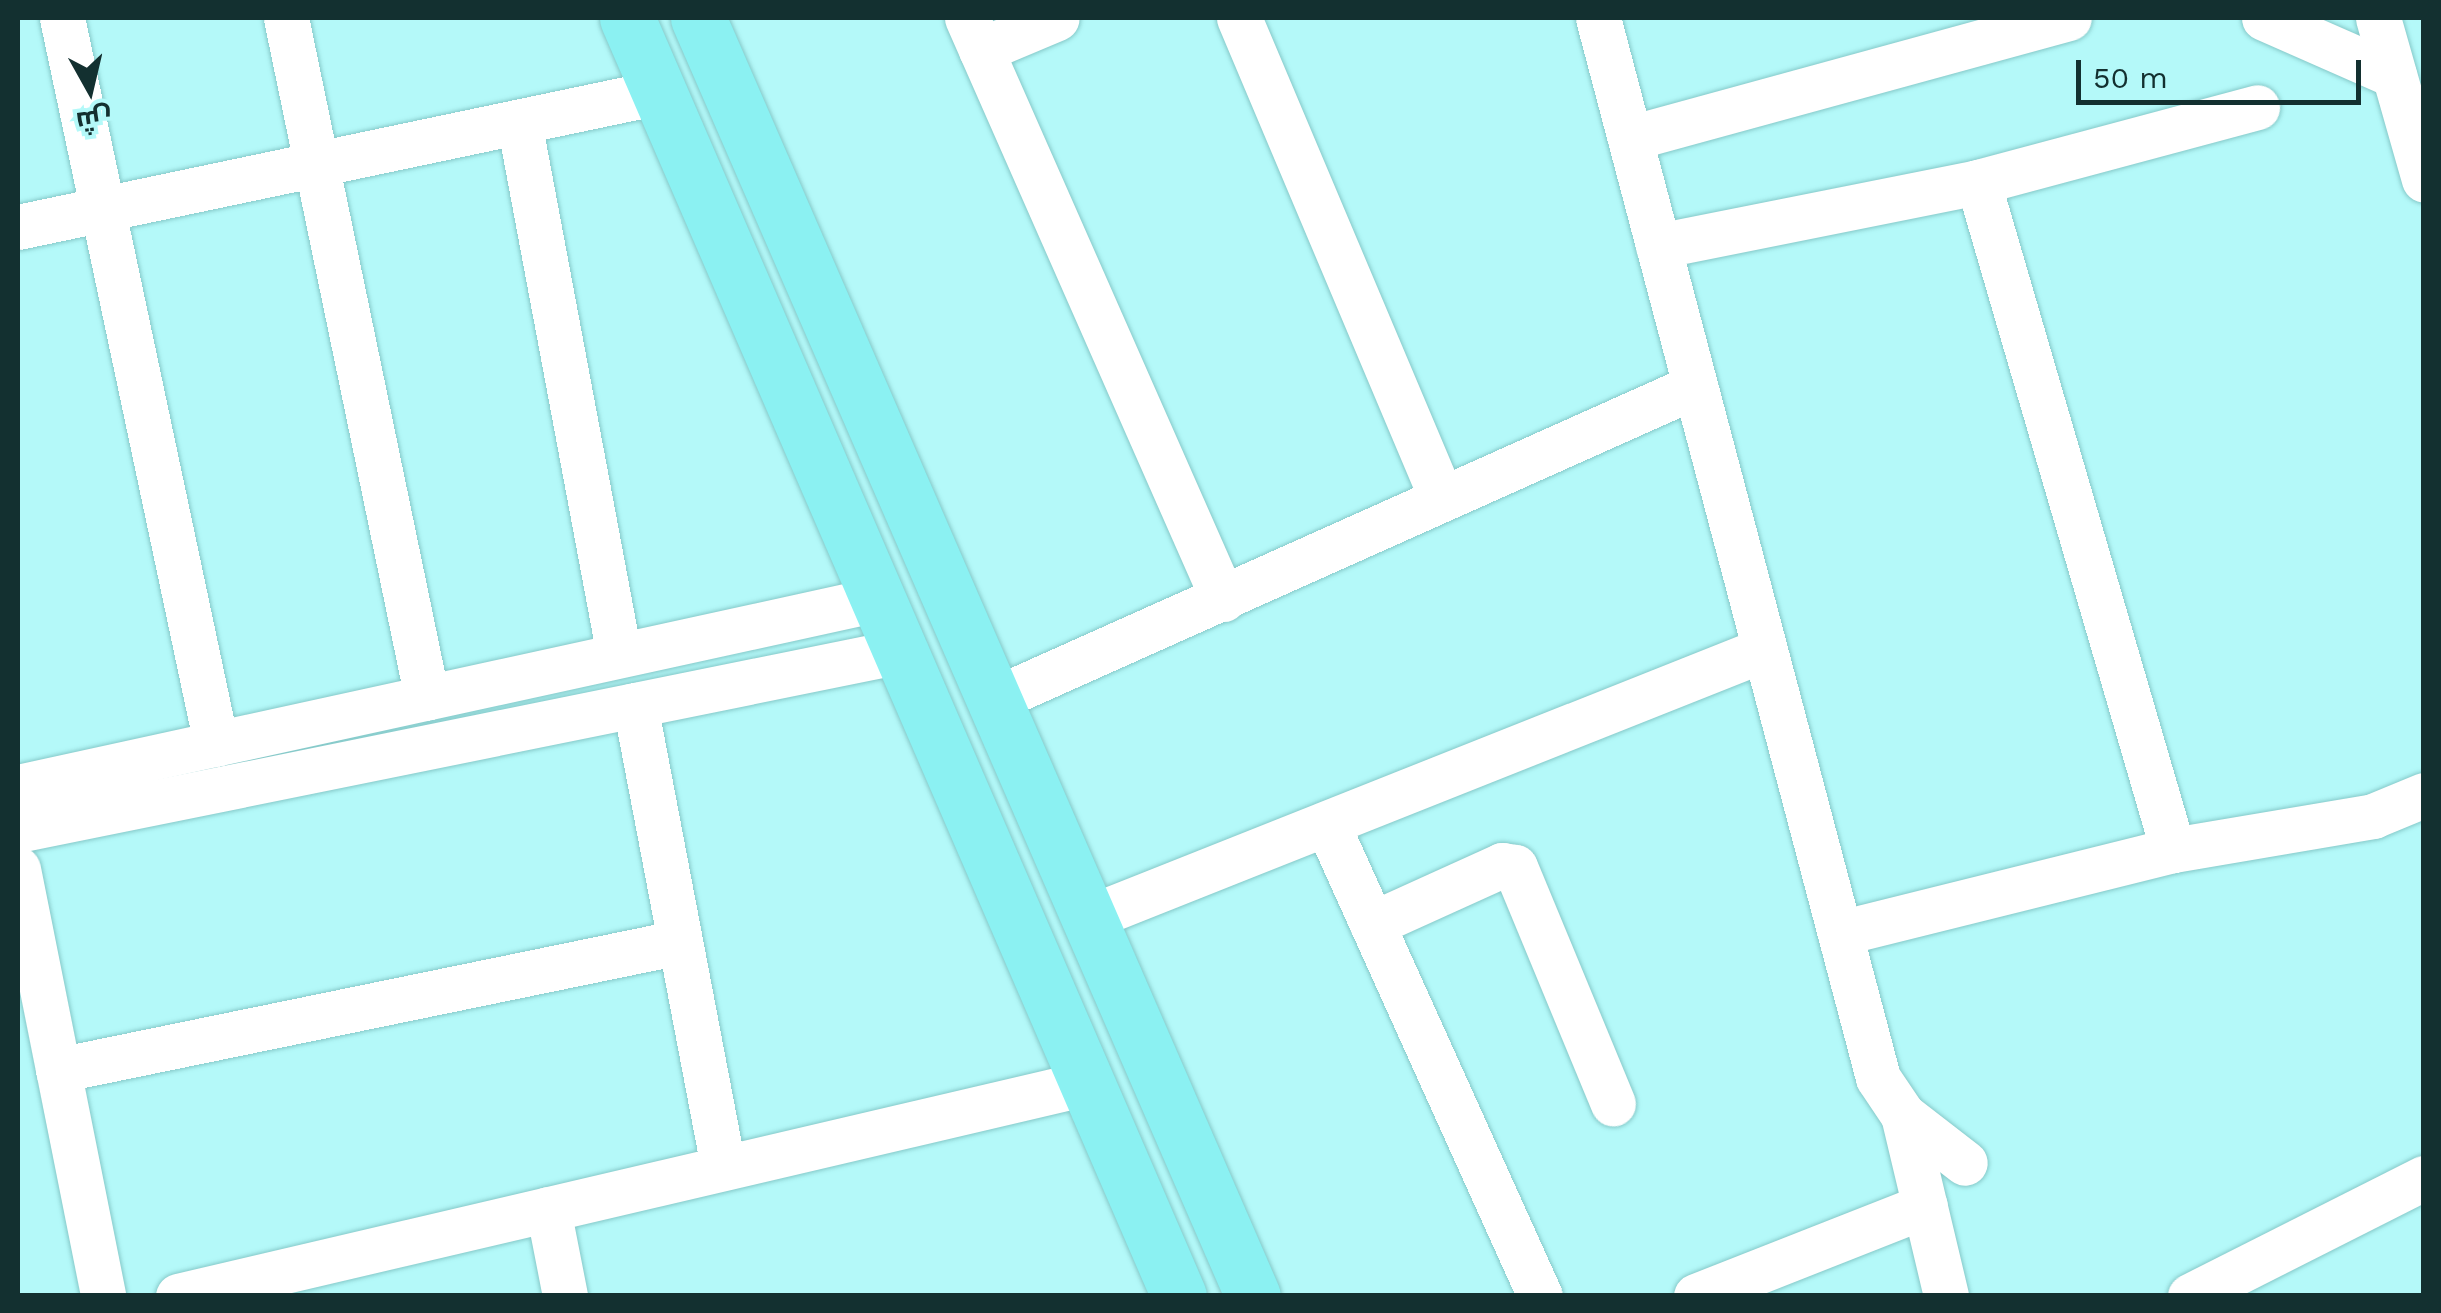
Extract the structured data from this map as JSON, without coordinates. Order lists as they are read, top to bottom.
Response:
{
  "scale_bar": "50 m",
  "north": "bottom"
}
